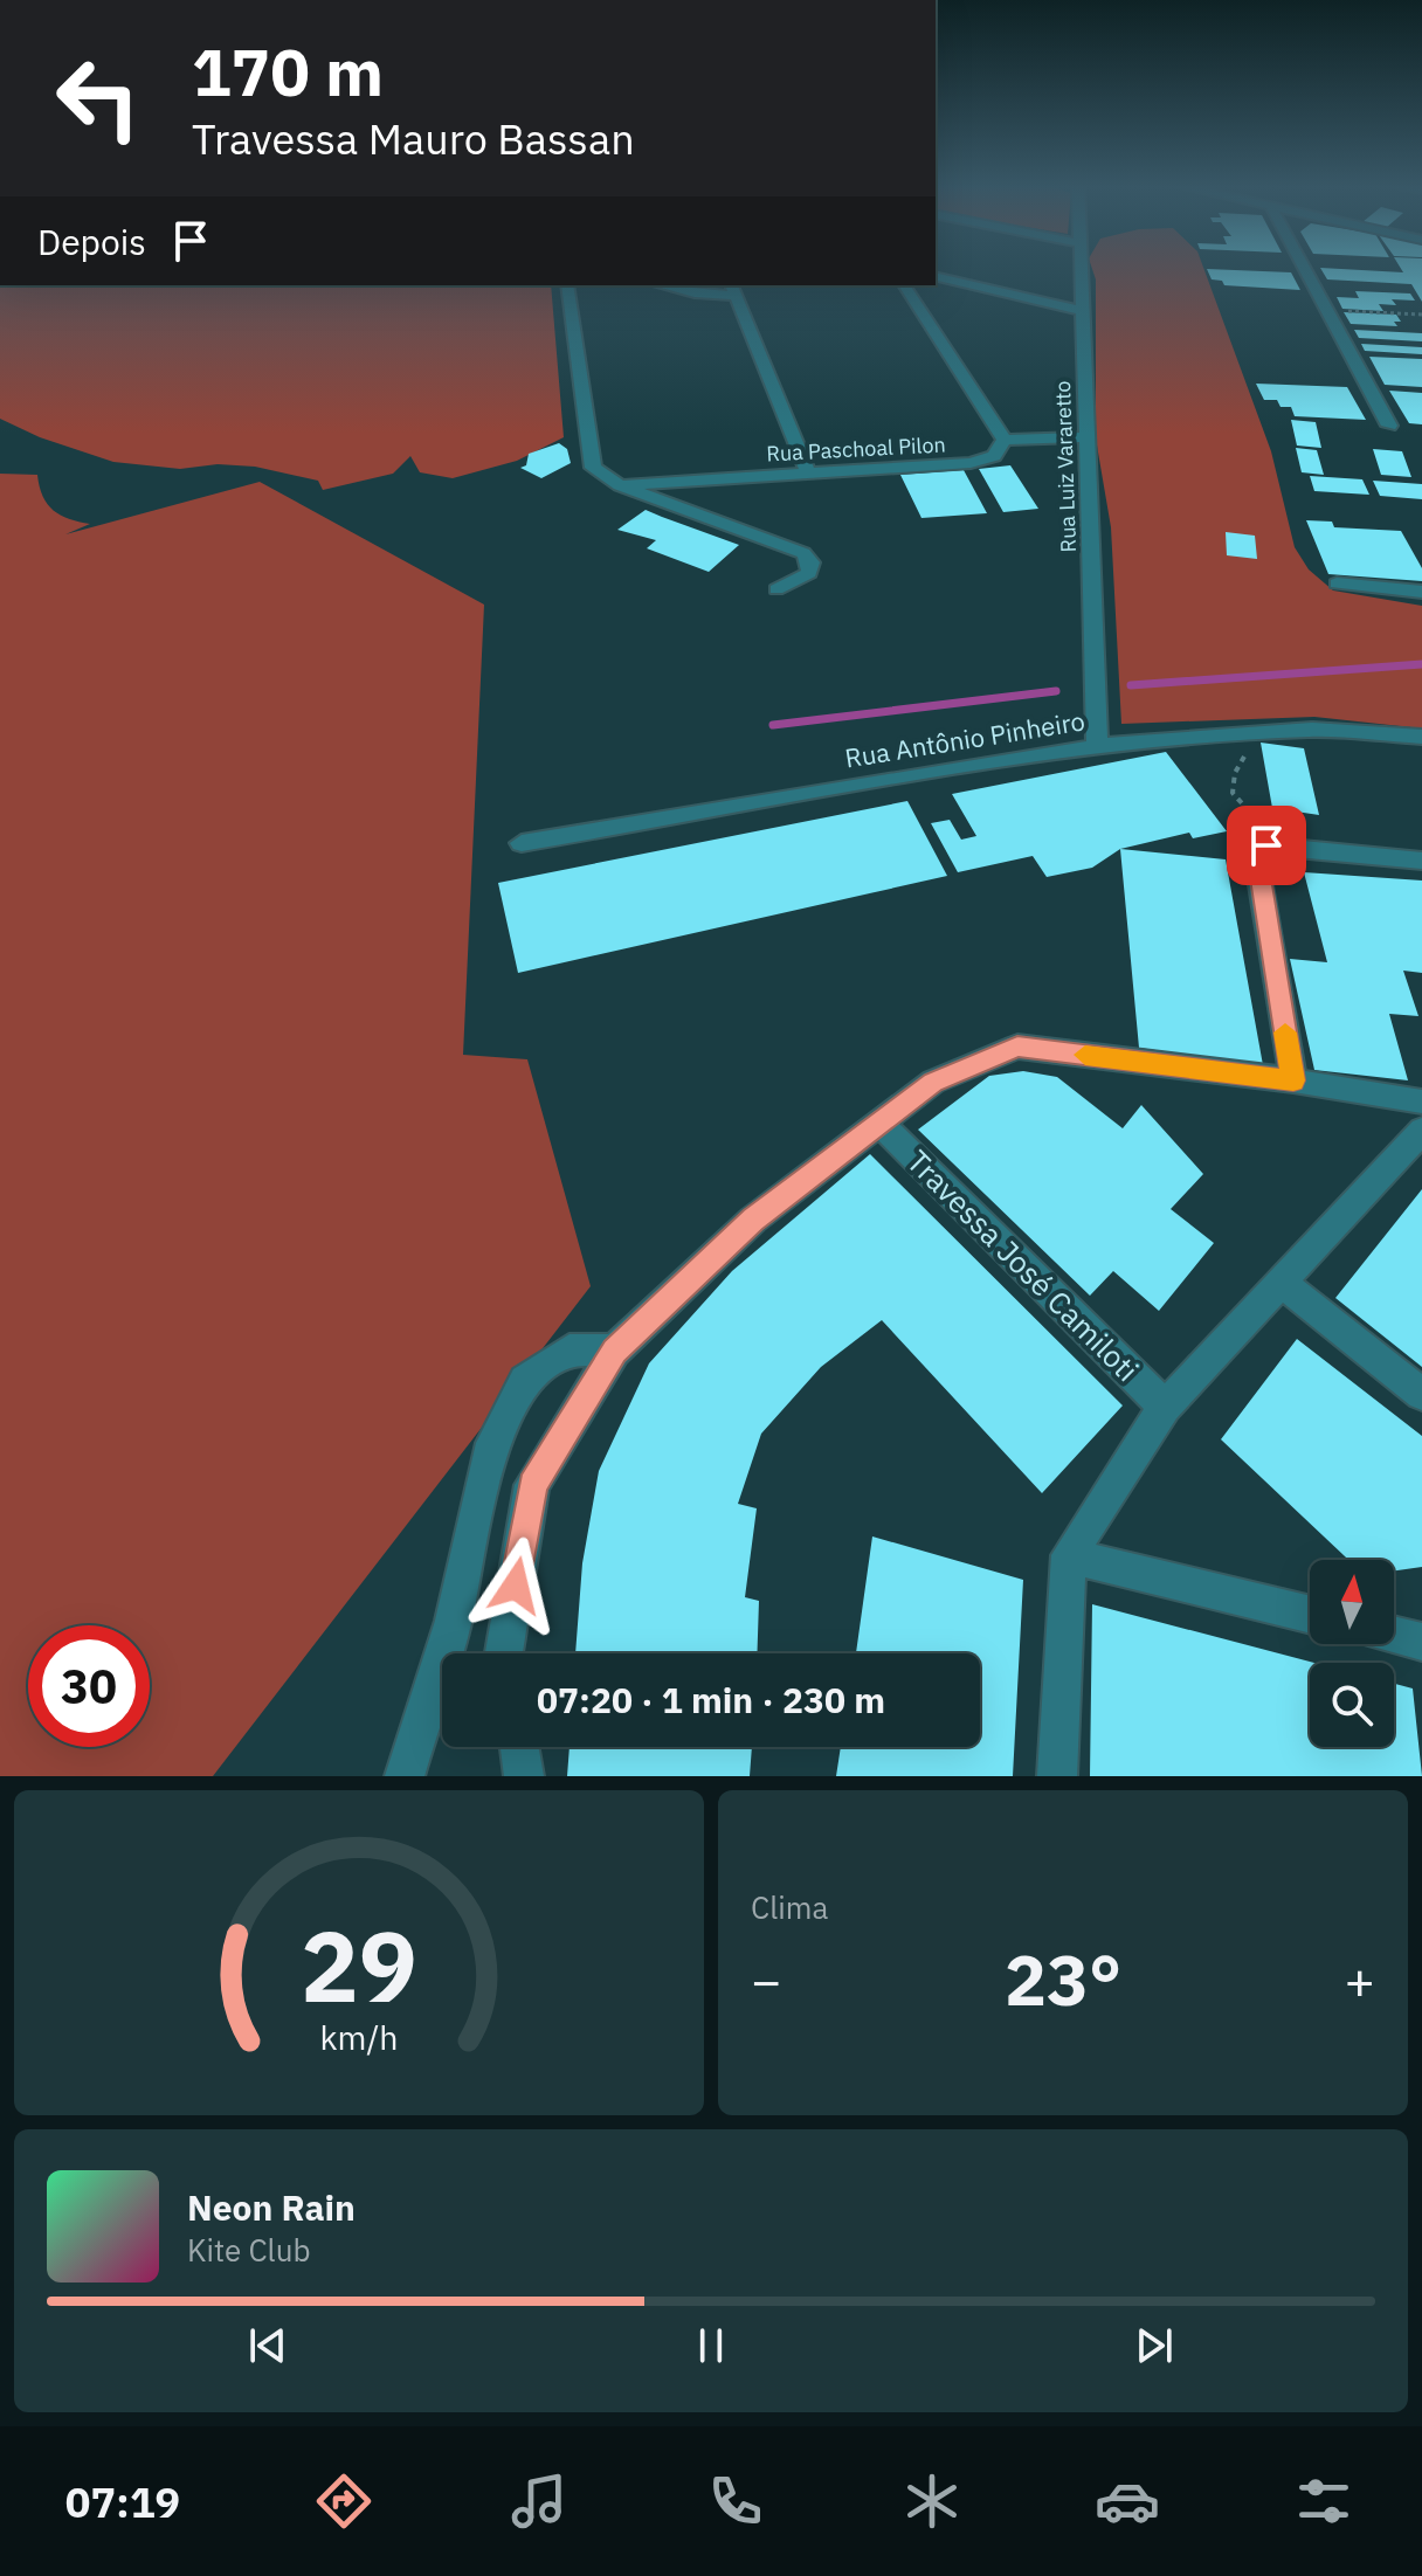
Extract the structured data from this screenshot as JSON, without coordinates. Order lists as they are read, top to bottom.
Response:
{
  "streets": {
    "street": [
      "Rua Paschoal Pilon",
      "Rua Luiz Vararetto",
      "Rua Antônio Pinheiro",
      "Travessa José Camiloti"
    ]
  },
  "crossings": [
    ["Rua Luiz Vararetto", "Rua Antônio Pinheiro"]
  ],
  "north": "top",
  "page": {
    "turn": ["170 m", "Travessa Mauro Bassan"],
    "then": "Depois",
    "limit": "30",
    "trip": "07:20 · 1 min · 230 m",
    "tile": "Clima",
    "heat": ["−", "23°", "+"],
    "song": ["Neon Rain", "Kite Club"],
    "tabs": "07:19",
    "gauge": ["29", "km/h"]
  }
}
